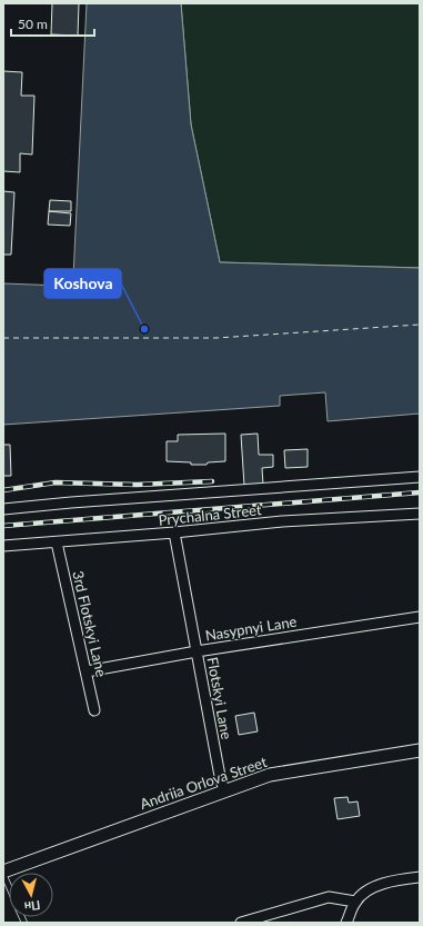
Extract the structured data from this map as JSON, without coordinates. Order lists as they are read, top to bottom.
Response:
{
  "streets": {
    "street": [
      "Prychalna Street",
      "3rd Flotskyi Lane",
      "Nasypnyi Lane",
      "Flotskyi Lane",
      "Andriia Orlova Street"
    ]
  },
  "crossings": [
    ["Prychalna Street", "3rd Flotskyi Lane"],
    ["Prychalna Street", "Flotskyi Lane"],
    ["3rd Flotskyi Lane", "Nasypnyi Lane"],
    ["Nasypnyi Lane", "Flotskyi Lane"],
    ["Flotskyi Lane", "Andriia Orlova Street"]
  ],
  "places": ["Koshova"],
  "scale_bar": "50 m",
  "north": "bottom"
}
